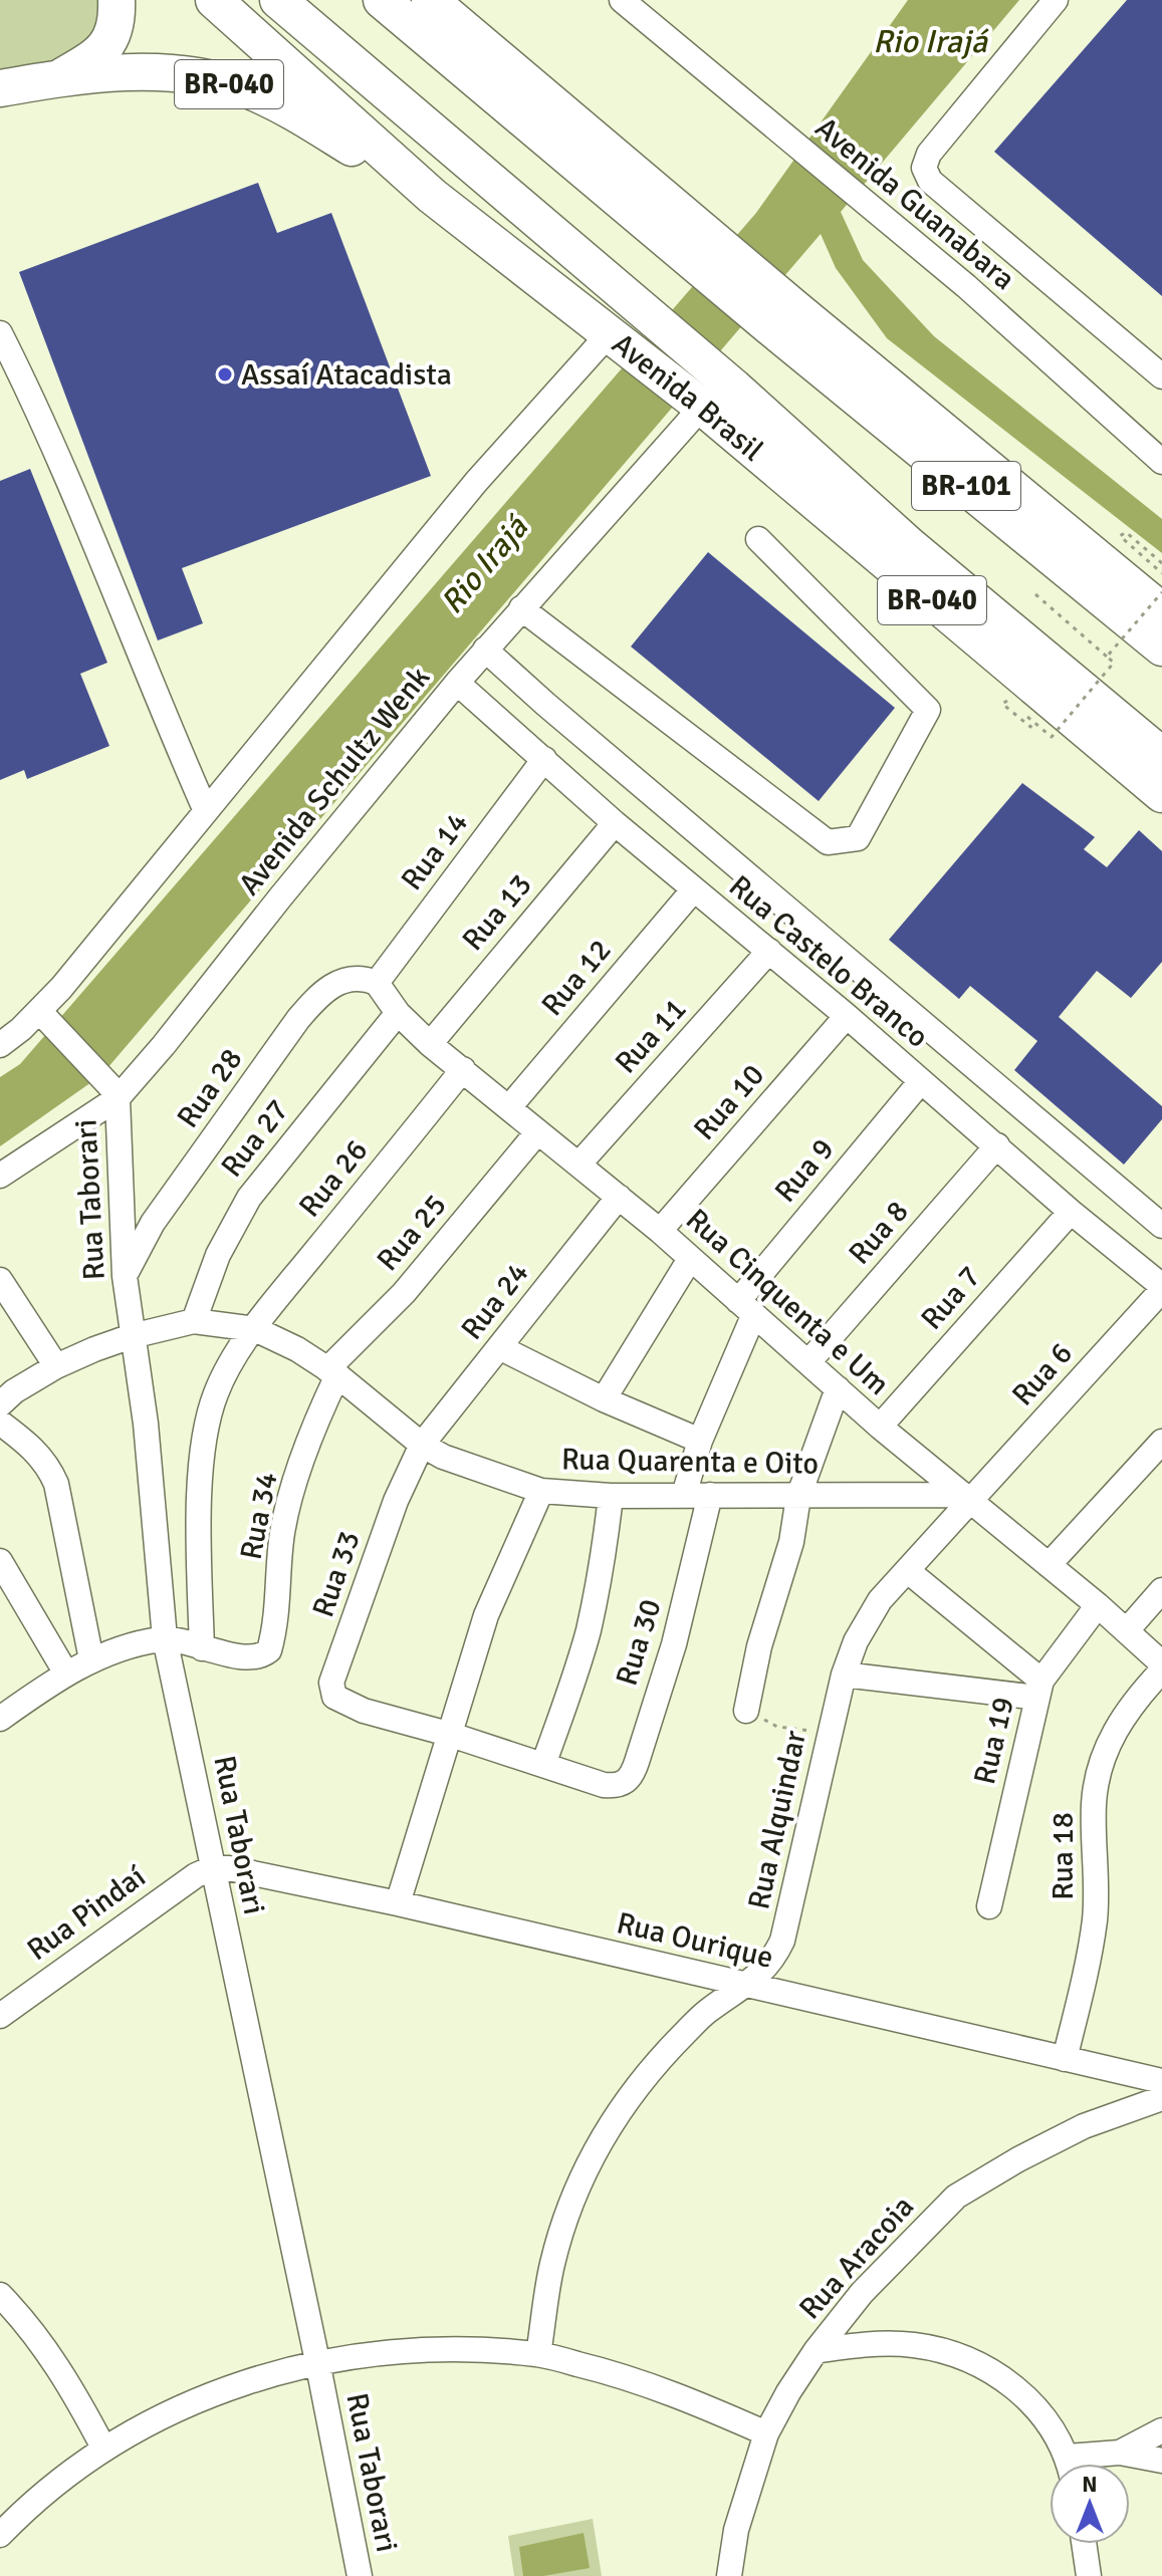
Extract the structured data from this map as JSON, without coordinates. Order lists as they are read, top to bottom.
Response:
{
  "streets": {
    "highway": ["BR-040", "Avenida Brasil", "BR-101"],
    "street": [
      "Avenida Guanabara",
      "Avenida Schultz Wenk",
      "Rua 14",
      "Rua 13",
      "Rua Castelo Branco",
      "Rua 12",
      "Rua 11",
      "Rua 28",
      "Rua 10",
      "Rua 27",
      "Rua 9",
      "Rua 26",
      "Rua Taborari",
      "Rua 25",
      "Rua 8",
      "Rua 7",
      "Rua 24",
      "Rua Cinquenta e Um",
      "Rua 6",
      "Rua Quarenta e Oito",
      "Rua 34",
      "Rua 33",
      "Rua 30",
      "Rua 19",
      "Rua Alquindar",
      "Rua 18",
      "Rua Pindaí",
      "Rua Ourique",
      "Rua Aracoia"
    ]
  },
  "crossings": [
    ["BR-040", "Avenida Brasil"],
    ["Avenida Brasil", "Avenida Schultz Wenk"],
    ["Avenida Schultz Wenk", "Rua Castelo Branco"],
    ["Avenida Schultz Wenk", "Rua Taborari"],
    ["Rua 14", "Rua Castelo Branco"],
    ["Rua 14", "Rua 28"],
    ["Rua 14", "Rua Cinquenta e Um"],
    ["Rua 13", "Rua Castelo Branco"],
    ["Rua 13", "Rua Cinquenta e Um"],
    ["Rua Castelo Branco", "Rua 12"],
    ["Rua Castelo Branco", "Rua 11"],
    ["Rua Castelo Branco", "Rua 10"],
    ["Rua Castelo Branco", "Rua 9"],
    ["Rua Castelo Branco", "Rua 8"],
    ["Rua Castelo Branco", "Rua 7"],
    ["Rua Castelo Branco", "Rua 6"],
    ["Rua 12", "Rua Cinquenta e Um"],
    ["Rua 11", "Rua Cinquenta e Um"],
    ["Rua 28", "Rua Taborari"],
    ["Rua 28", "Rua Cinquenta e Um"],
    ["Rua 10", "Rua Cinquenta e Um"],
    ["Rua 27", "Rua Cinquenta e Um"],
    ["Rua 27", "Rua Quarenta e Oito"],
    ["Rua 9", "Rua Cinquenta e Um"],
    ["Rua 9", "Rua Quarenta e Oito"],
    ["Rua 26", "Rua Cinquenta e Um"],
    ["Rua 26", "Rua Quarenta e Oito"],
    ["Rua 26", "Rua 34"],
    ["Rua Taborari", "Rua Quarenta e Oito"],
    ["Rua Taborari", "Rua Pindaí"],
    ["Rua Taborari", "Rua Ourique"],
    ["Rua 25", "Rua Cinquenta e Um"],
    ["Rua 25", "Rua Quarenta e Oito"],
    ["Rua 25", "Rua 34"],
    ["Rua 8", "Rua Cinquenta e Um"],
    ["Rua 7", "Rua Cinquenta e Um"],
    ["Rua 24", "Rua Cinquenta e Um"],
    ["Rua 24", "Rua Quarenta e Oito"],
    ["Rua 24", "Rua 33"],
    ["Rua Cinquenta e Um", "Rua 6"],
    ["Rua Cinquenta e Um", "Rua Quarenta e Oito"],
    ["Rua Cinquenta e Um", "Rua 19"],
    ["Rua Cinquenta e Um", "Rua Alquindar"],
    ["Rua 6", "Rua Quarenta e Oito"],
    ["Rua 6", "Rua Alquindar"],
    ["Rua Quarenta e Oito", "Rua 34"],
    ["Rua Quarenta e Oito", "Rua 33"],
    ["Rua Quarenta e Oito", "Rua 30"],
    ["Rua Quarenta e Oito", "Rua Alquindar"],
    ["Rua Alquindar", "Rua Ourique"],
    ["Rua 18", "Rua Ourique"],
    ["Rua Pindaí", "Rua Ourique"]
  ],
  "water": ["Rio Irajá"],
  "places": ["Assaí Atacadista"],
  "north": "top"
}
